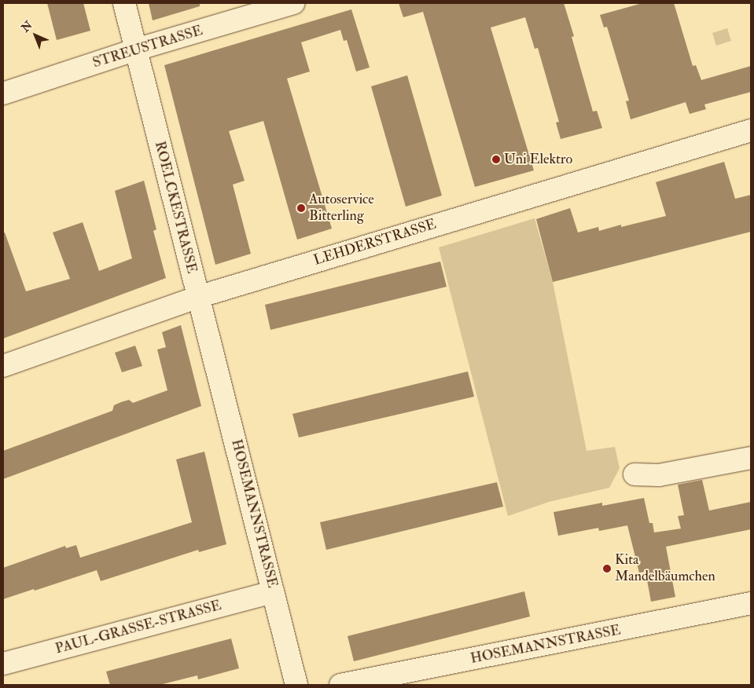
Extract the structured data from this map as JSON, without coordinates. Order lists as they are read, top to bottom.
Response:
{
  "streets": {
    "street": [
      "STREUSTRASSE",
      "ROELCKESTRASSE",
      "LEHDERSTRASSE",
      "HOSEMANNSTRASSE",
      "PAUL-GRASSE-STRASSE"
    ]
  },
  "crossings": [
    ["STREUSTRASSE", "ROELCKESTRASSE"],
    ["ROELCKESTRASSE", "LEHDERSTRASSE"],
    ["ROELCKESTRASSE", "HOSEMANNSTRASSE"],
    ["HOSEMANNSTRASSE", "PAUL-GRASSE-STRASSE"]
  ],
  "places": ["Uni Elektro", "Autoservice Bitterling", "Kita Mandelbäumchen"],
  "north": "top left"
}
